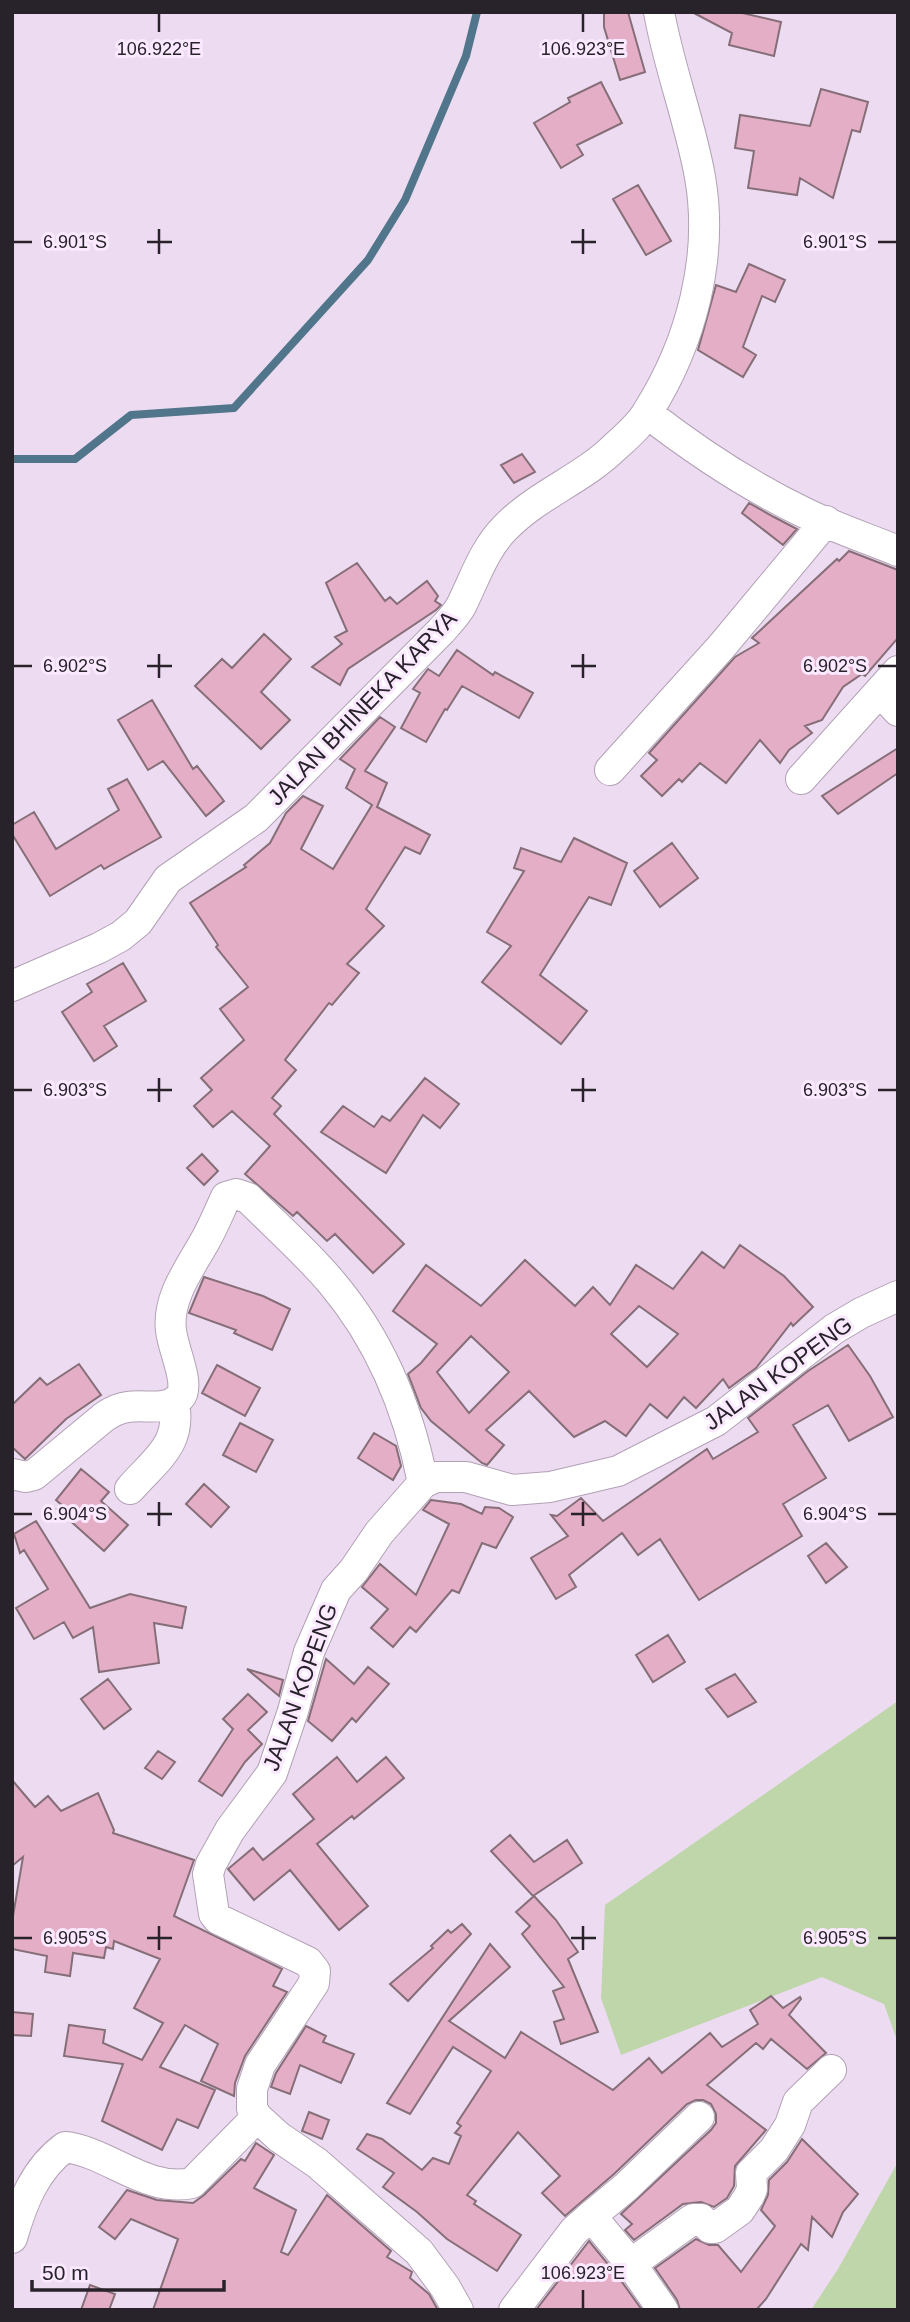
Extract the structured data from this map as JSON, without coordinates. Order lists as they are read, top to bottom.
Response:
{
  "streets": {
    "street": ["JALAN BHINEKA KARYA", "JALAN KOPENG"]
  },
  "scale_bar": "50 m",
  "coordinates": [
    "106.922°E",
    "106.923°E",
    "6.901°S",
    "6.902°S",
    "6.903°S",
    "6.904°S",
    "6.905°S"
  ]
}
